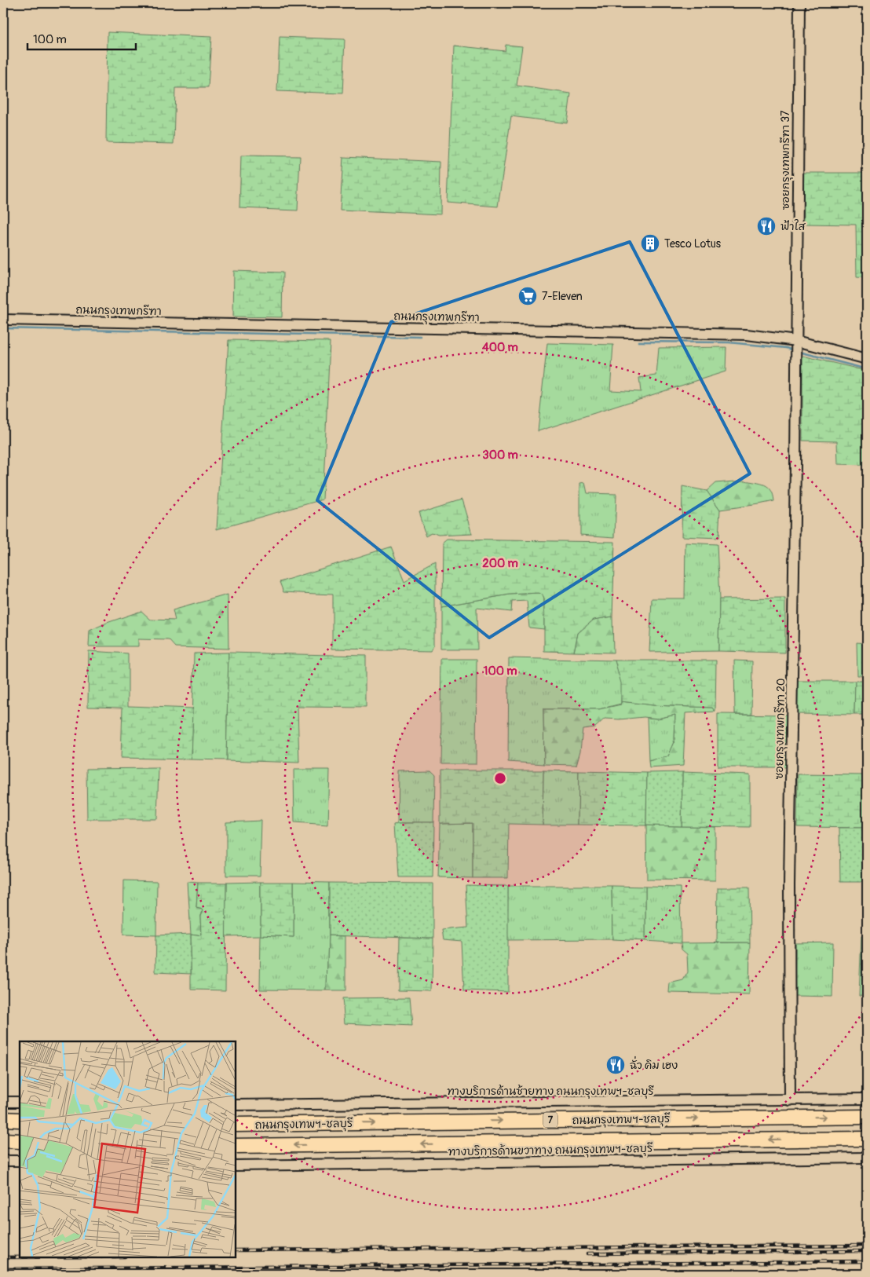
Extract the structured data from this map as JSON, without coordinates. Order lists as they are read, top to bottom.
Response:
{
  "streets": {
    "highway": ["ถนนกรุงเทพฯ-ชลบุรี", "7"],
    "main road": [
      "ซอยกรุงเทพกรีฑา 37",
      "ถนนกรุงเทพกรีฑา",
      "ซอยกรุงเทพกรีฑา 20",
      "ทางบริการด้านซ้ายทาง ถนนกรุงเทพฯ-ชลบุรี",
      "ทางบริการด้านขวาทาง ถนนกรุงเทพฯ-ชลบุรี"
    ]
  },
  "crossings": [
    ["ซอยกรุงเทพกรีฑา 37", "ถนนกรุงเทพกรีฑา"],
    ["ซอยกรุงเทพกรีฑา 37", "ซอยกรุงเทพกรีฑา 20"],
    ["ถนนกรุงเทพกรีฑา", "ซอยกรุงเทพกรีฑา 20"],
    ["ซอยกรุงเทพกรีฑา 20", "ทางบริการด้านซ้ายทาง ถนนกรุงเทพฯ-ชลบุรี"]
  ],
  "places": {
    "restaurant": ["ฟ้าใส", "ฉั่ว คิม เฮง"],
    "building": ["Tesco Lotus"],
    "supermarket": ["7-Eleven"]
  },
  "scale_bar": "100 m",
  "rings": [
    "400 m",
    "300 m",
    "200 m",
    "100 m"
  ]
}
